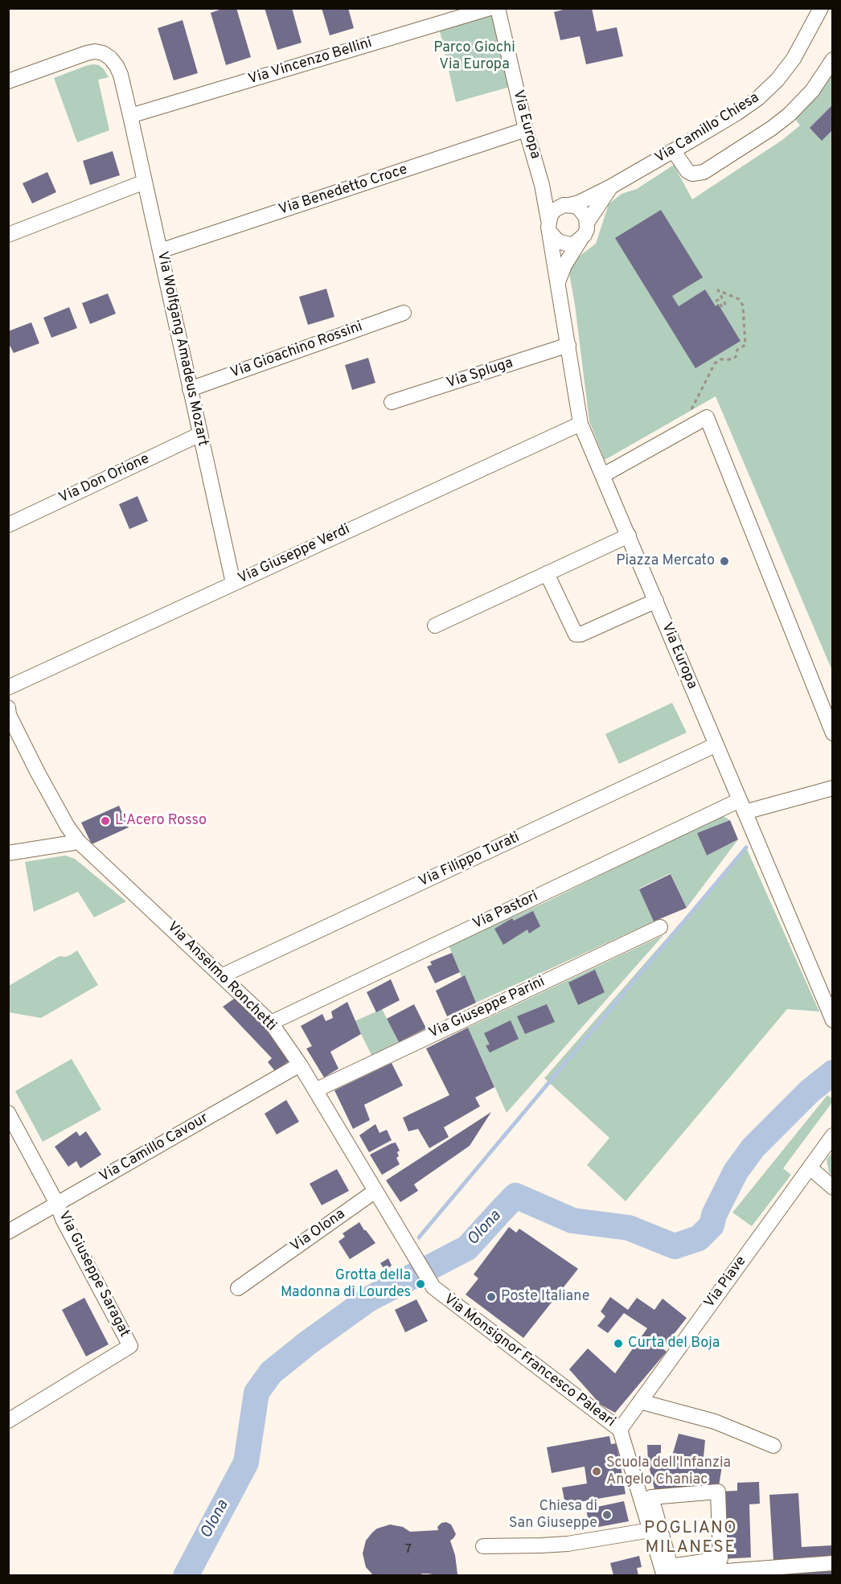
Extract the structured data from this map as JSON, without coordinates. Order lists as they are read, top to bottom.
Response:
{
  "streets": {
    "street": [
      "Via Vincenzo Bellini",
      "Via Europa",
      "Via Camillo Chiesa",
      "Via Benedetto Croce",
      "Via Wolfgang Amadeus Mozart",
      "Via Gioachino Rossini",
      "Via Spluga",
      "Via Don Orione",
      "Via Giuseppe Verdi",
      "Via Filippo Turati",
      "Via Pastori",
      "Via Anselmo Ronchetti",
      "Via Giuseppe Parini",
      "Via Camillo Cavour",
      "Via Olona",
      "Via Giuseppe Saragat",
      "Via Piave",
      "Via Monsignor Francesco Paleari"
    ]
  },
  "crossings": [
    ["Via Vincenzo Bellini", "Via Wolfgang Amadeus Mozart"],
    ["Via Europa", "Via Camillo Chiesa"],
    ["Via Europa", "Via Benedetto Croce"],
    ["Via Europa", "Via Spluga"],
    ["Via Europa", "Via Giuseppe Verdi"],
    ["Via Europa", "Via Filippo Turati"],
    ["Via Europa", "Via Pastori"],
    ["Via Benedetto Croce", "Via Wolfgang Amadeus Mozart"],
    ["Via Wolfgang Amadeus Mozart", "Via Gioachino Rossini"],
    ["Via Wolfgang Amadeus Mozart", "Via Don Orione"],
    ["Via Wolfgang Amadeus Mozart", "Via Giuseppe Verdi"],
    ["Via Filippo Turati", "Via Anselmo Ronchetti"],
    ["Via Pastori", "Via Anselmo Ronchetti"],
    ["Via Anselmo Ronchetti", "Via Giuseppe Parini"],
    ["Via Anselmo Ronchetti", "Via Camillo Cavour"],
    ["Via Anselmo Ronchetti", "Via Olona"],
    ["Via Anselmo Ronchetti", "Via Monsignor Francesco Paleari"],
    ["Via Camillo Cavour", "Via Giuseppe Saragat"],
    ["Via Piave", "Via Monsignor Francesco Paleari"]
  ],
  "districts": ["POGLIANO MILANESE"],
  "water": ["Olona"],
  "parks": ["Parco Giochi Via Europa"],
  "places": [
    "Piazza Mercato",
    "L'Acero Rosso",
    "Grotta della Madonna di Lourdes",
    "Poste Italiane",
    "Curta del Boja",
    "Scuola dell'Infanzia Angelo Chaniac",
    "Chiesa di San Giuseppe"
  ],
  "house_numbers": ["7"]
}
